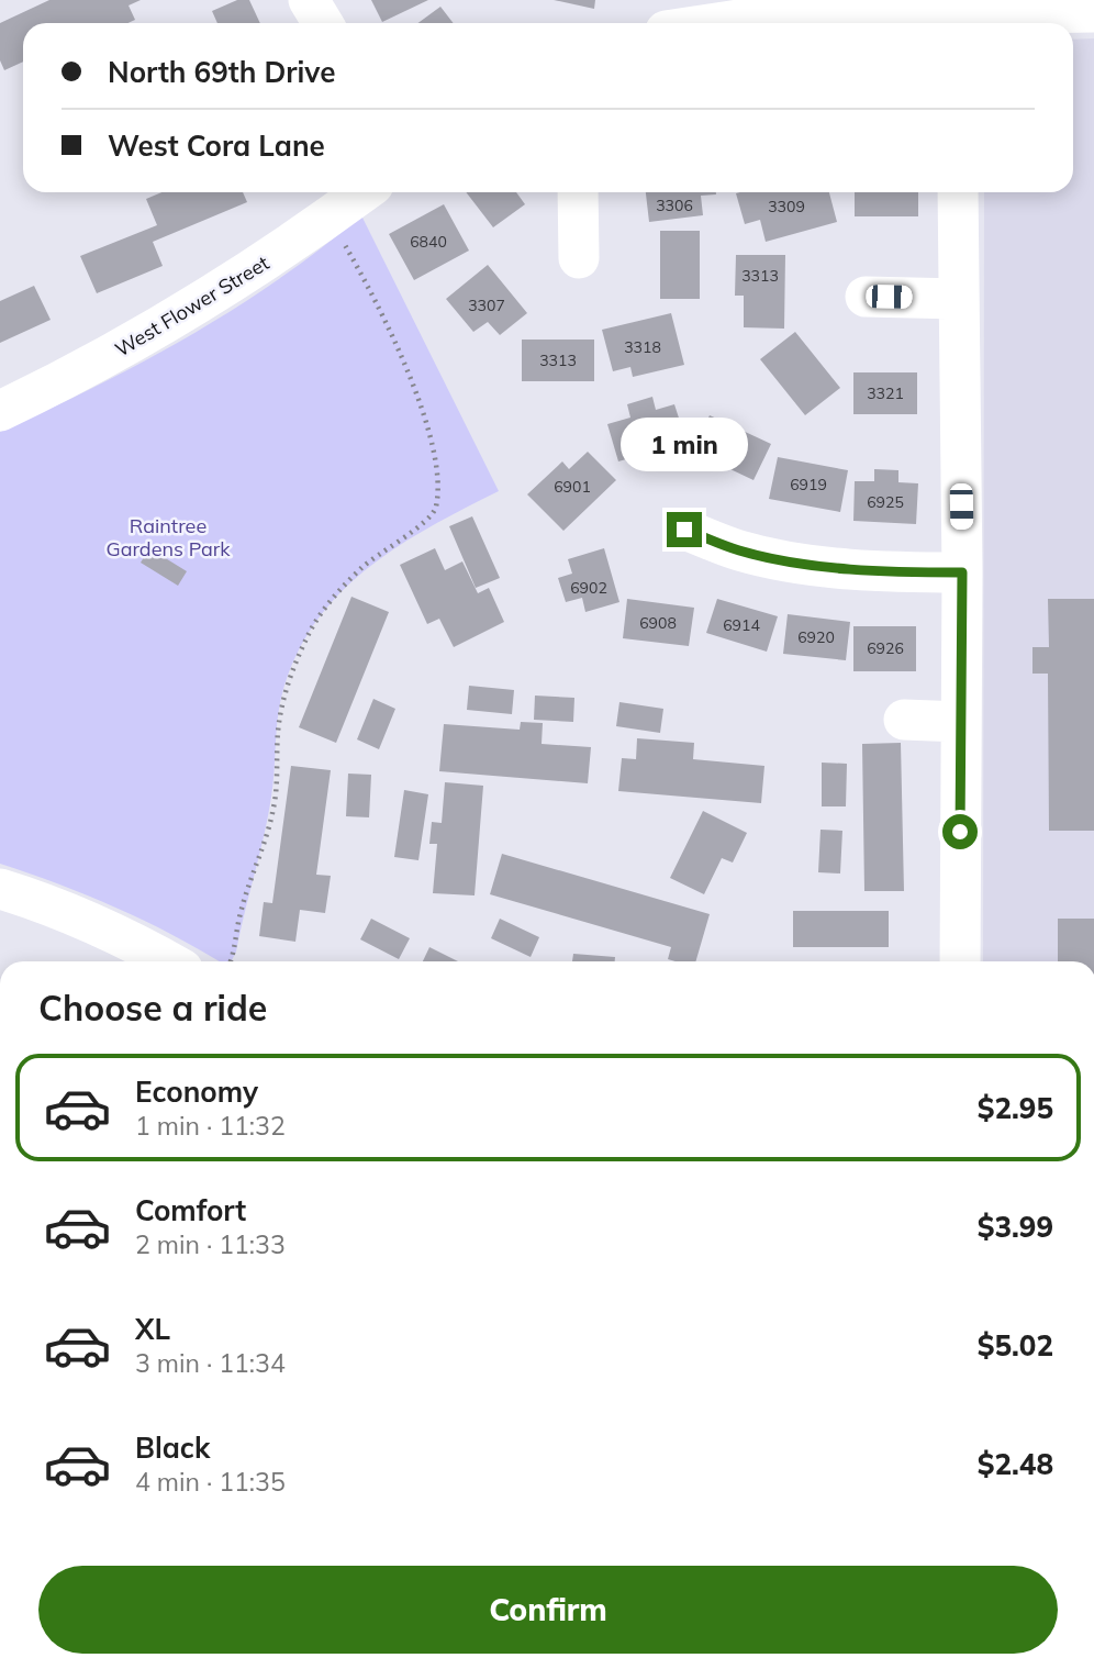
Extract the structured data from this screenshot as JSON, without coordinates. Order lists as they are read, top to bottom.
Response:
{
  "streets": {
    "street": ["West Flower Street"]
  },
  "parks": ["Raintree Gardens Park"],
  "house_numbers": [
    "3306",
    "3309",
    "6840",
    "3313",
    "3307",
    "3318",
    "3313",
    "3321",
    "6919",
    "6901",
    "6925",
    "6902",
    "6908",
    "6914",
    "6920",
    "6926"
  ],
  "page": {
    "banner": ["North 69th Drive", "West Cora Lane"],
    "bubble": "1 min",
    "heading": "Choose a ride",
    "list": [
      {
        "name": "Economy",
        "note": "1 min · 11:32",
        "value": "$2.95"
      },
      {
        "name": "Comfort",
        "note": "2 min · 11:33",
        "value": "$3.99"
      },
      {
        "name": "XL",
        "note": "3 min · 11:34",
        "value": "$5.02"
      },
      {
        "name": "Black",
        "note": "4 min · 11:35",
        "value": "$2.48"
      }
    ],
    "buttons": "Confirm"
  }
}
